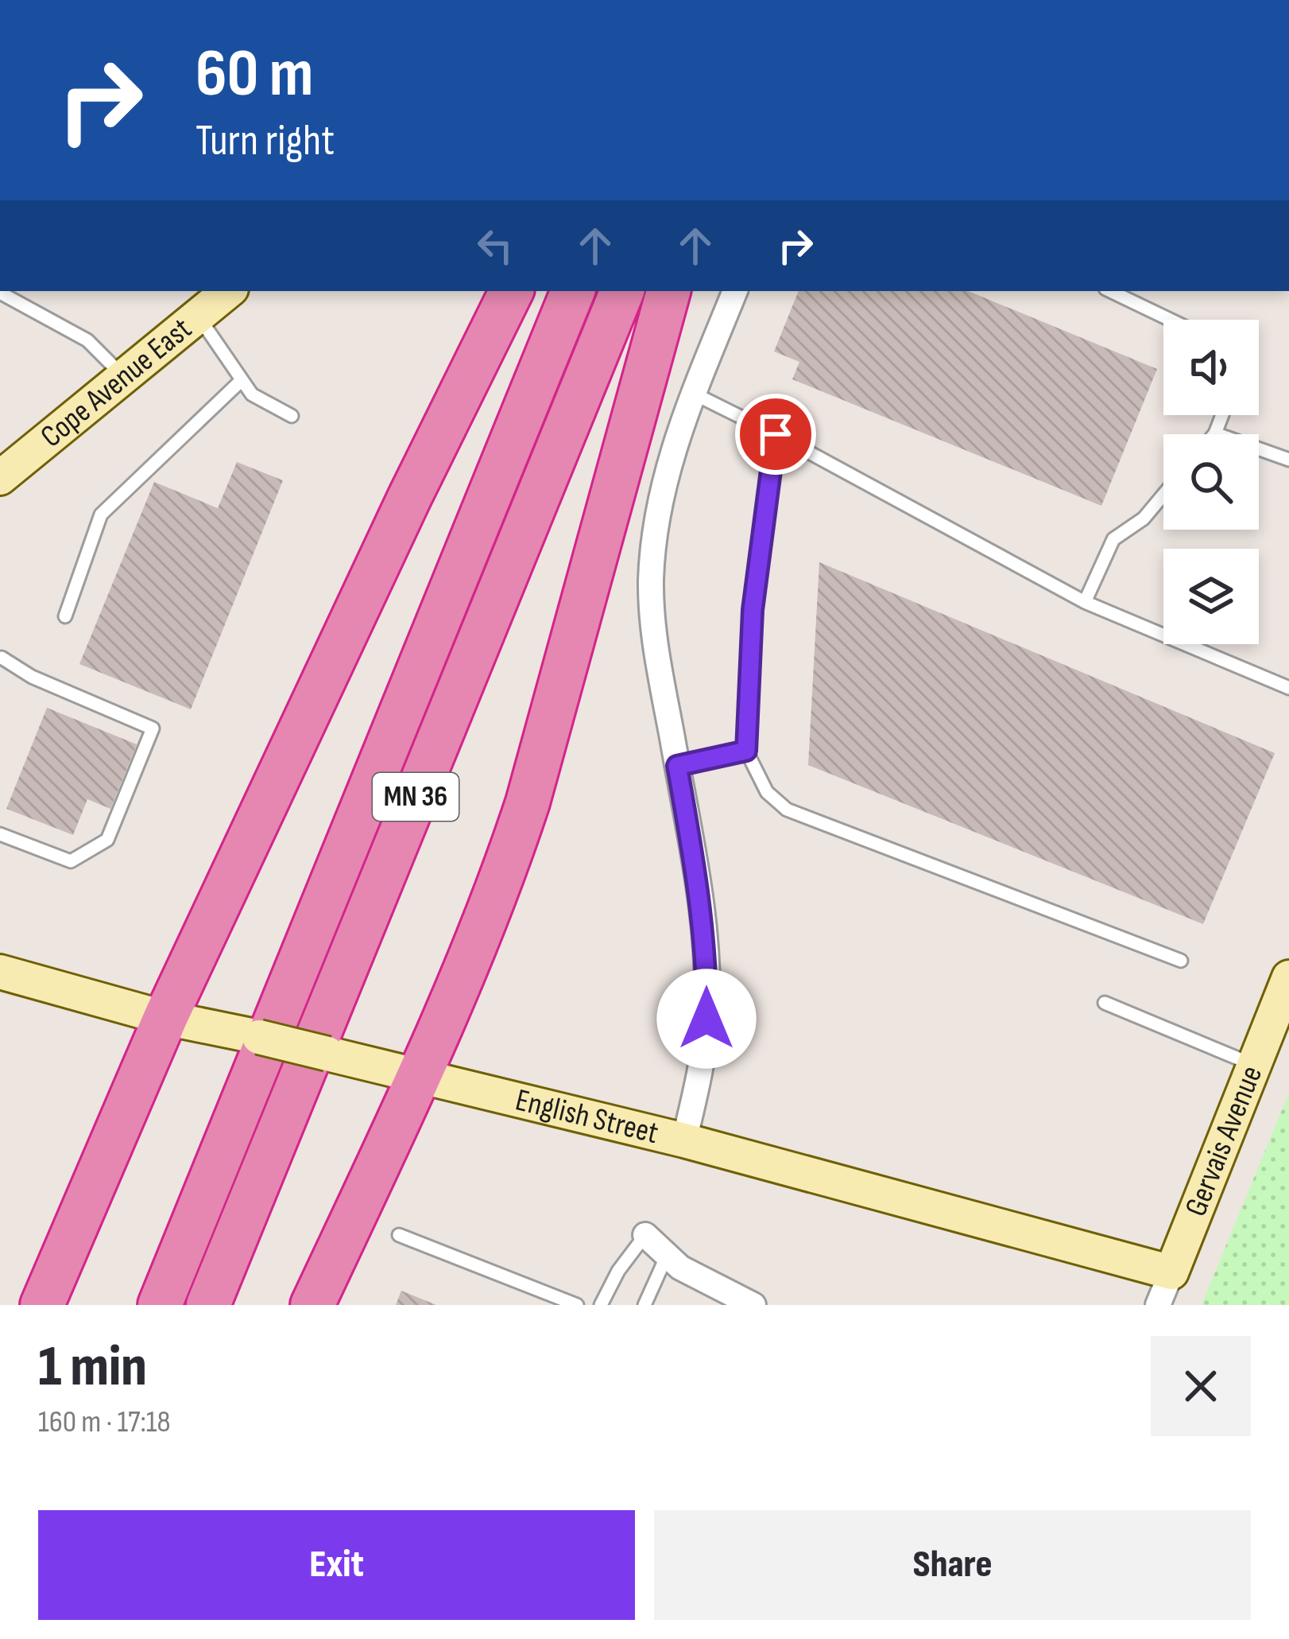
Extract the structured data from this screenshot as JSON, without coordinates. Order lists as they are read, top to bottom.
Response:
{
  "streets": {
    "highway": ["MN 36"],
    "street": ["Cope Avenue East", "English Street", "Gervais Avenue"]
  },
  "crossings": [
    ["English Street", "Gervais Avenue"]
  ],
  "page": {
    "turn": ["60 m", "Turn right"],
    "heading": ["1 min", "160 m · 17:18"],
    "buttons": ["Exit", "Share"]
  }
}
